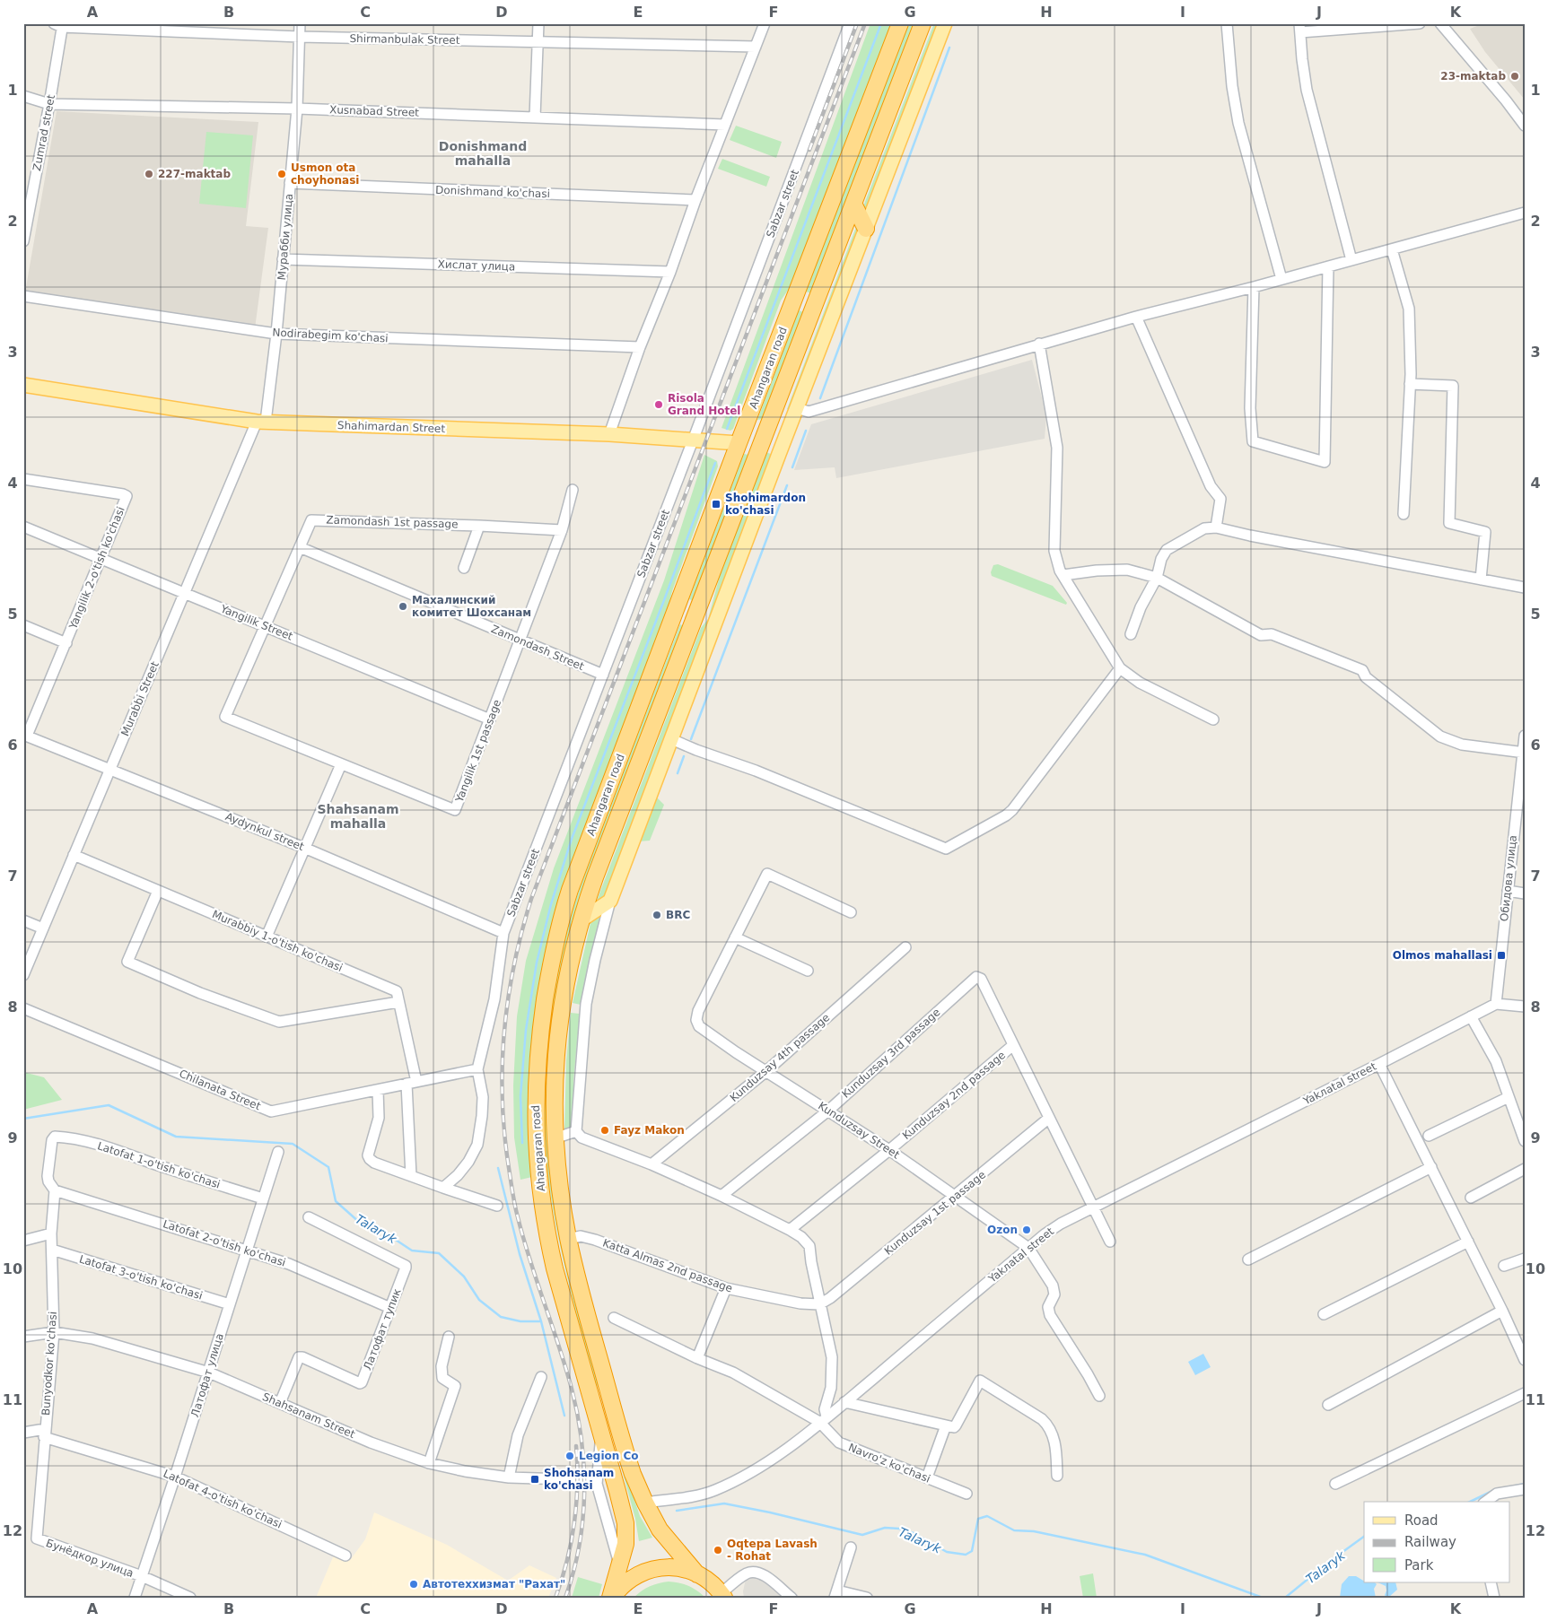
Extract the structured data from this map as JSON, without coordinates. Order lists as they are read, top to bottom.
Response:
{
  "streets": {
    "highway": ["Ahangaran road", "Shahimardan Street"],
    "street": [
      "Shirmаnbulak Street",
      "Xusnabad Street",
      "Zumrad street",
      "Donishmand ko'chasi",
      "Sabzar street",
      "Мурабби улица",
      "Хислат улица",
      "Nodirabegim ko'chasi",
      "Zamondash 1st passage",
      "Yangilik 2-o'tish ko'chasi",
      "Yangilik Street",
      "Zamоndash Street",
      "Murabbi Street",
      "Yangilik 1st passage",
      "Aydynkul street",
      "Обидова улица",
      "Murabbiy 1-o'tish ko'chasi",
      "Kunduzsay 3rd passage",
      "Kunduzsay 4th passage",
      "Yakлatal street",
      "Chilanata Street",
      "Kunduzsay 2nd passage",
      "Kunduzsay Street",
      "Latofat 1-o'tish ko'chasi",
      "Kunduzsay 1st passage",
      "Latofat 2-o'tish ko'chasi",
      "Katta Almas 2nd passage",
      "Latofat 3-o'tish ko'chasi",
      "Латофат тупик",
      "Bunyodkor ko'chasi",
      "Латофат улица",
      "Shahsanam Street",
      "Navro'z ko'chasi",
      "Latofat 4-o'tish ko'chasi",
      "Бунёдкор улица"
    ]
  },
  "crossings": [
    ["Shirmаnbulak Street", "Zumrad street"],
    ["Shirmаnbulak Street", "Мурабби улица"],
    ["Xusnabad Street", "Zumrad street"],
    ["Xusnabad Street", "Мурабби улица"],
    ["Donishmand ko'chasi", "Мурабби улица"],
    ["Sabzar street", "Shahimardan Street"],
    ["Sabzar street", "Zamоndash Street"],
    ["Sabzar street", "Aydynkul street"],
    ["Sabzar street", "Chilanata Street"],
    ["Мурабби улица", "Хислат улица"],
    ["Мурабби улица", "Nodirabegim ko'chasi"],
    ["Мурабби улица", "Shahimardan Street"],
    ["Мурабби улица", "Murabbi Street"],
    ["Ahangaran road", "Shahimardan Street"],
    ["Ahangaran road", "Yakлatal street"],
    ["Ahangaran road", "Katta Almas 2nd passage"],
    ["Shahimardan Street", "Murabbi Street"],
    ["Zamondash 1st passage", "Yangilik Street"],
    ["Zamondash 1st passage", "Zamоndash Street"],
    ["Zamondash 1st passage", "Yangilik 1st passage"],
    ["Yangilik 2-o'tish ko'chasi", "Yangilik Street"],
    ["Yangilik 2-o'tish ko'chasi", "Aydynkul street"],
    ["Yangilik Street", "Murabbi Street"],
    ["Yangilik Street", "Yangilik 1st passage"],
    ["Zamоndash Street", "Yangilik 1st passage"],
    ["Murabbi Street", "Aydynkul street"],
    ["Murabbi Street", "Murabbiy 1-o'tish ko'chasi"],
    ["Обидова улица", "Yakлatal street"],
    ["Murabbiy 1-o'tish ko'chasi", "Chilanata Street"],
    ["Kunduzsay 3rd passage", "Kunduzsay 2nd passage"],
    ["Kunduzsay 3rd passage", "Kunduzsay Street"],
    ["Kunduzsay 4th passage", "Kunduzsay Street"],
    ["Yakлatal street", "Kunduzsay Street"],
    ["Yakлatal street", "Navro'z ko'chasi"],
    ["Kunduzsay 2nd passage", "Kunduzsay Street"],
    ["Kunduzsay Street", "Kunduzsay 1st passage"],
    ["Latofat 1-o'tish ko'chasi", "Bunyodkor ko'chasi"],
    ["Latofat 1-o'tish ko'chasi", "Латофат улица"],
    ["Kunduzsay 1st passage", "Katta Almas 2nd passage"],
    ["Latofat 2-o'tish ko'chasi", "Латофат тупик"],
    ["Latofat 2-o'tish ko'chasi", "Bunyodkor ko'chasi"],
    ["Latofat 2-o'tish ko'chasi", "Латофат улица"],
    ["Latofat 3-o'tish ko'chasi", "Bunyodkor ko'chasi"],
    ["Latofat 3-o'tish ko'chasi", "Латофат улица"],
    ["Латофат тупик", "Shahsanam Street"],
    ["Bunyodkor ko'chasi", "Shahsanam Street"],
    ["Bunyodkor ko'chasi", "Latofat 4-o'tish ko'chasi"],
    ["Bunyodkor ko'chasi", "Бунёдкор улица"],
    ["Латофат улица", "Shahsanam Street"],
    ["Латофат улица", "Latofat 4-o'tish ko'chasi"],
    ["Латофат улица", "Бунёдкор улица"]
  ],
  "districts": ["Donishmand mahalla", "Shahsanam mahalla"],
  "water": ["Talaryk"],
  "places": {
    "other": [
      "23-maktab",
      "227-maktab",
      "Usmon ota choyhonasi",
      "Risola Grand Hotel",
      "Махалинский комитет Шохcанам",
      "BRC",
      "Fayz Makon",
      "Ozon",
      "Legion Co",
      "Oqtepa Lavash - Rohat",
      "Автотеххизмат \"Рахат\""
    ],
    "transit": ["Shohimardon ko'chasi", "Olmos mahallasi", "Shohsanam ko'chasi"]
  },
  "legend": ["Road", "Railway", "Park"],
  "grid": {
    "columns": [
      "A",
      "B",
      "C",
      "D",
      "E",
      "F",
      "G",
      "H",
      "I",
      "J",
      "K"
    ],
    "rows": [
      "1",
      "2",
      "3",
      "4",
      "5",
      "6",
      "7",
      "8",
      "9",
      "10",
      "11",
      "12"
    ]
  }
}
